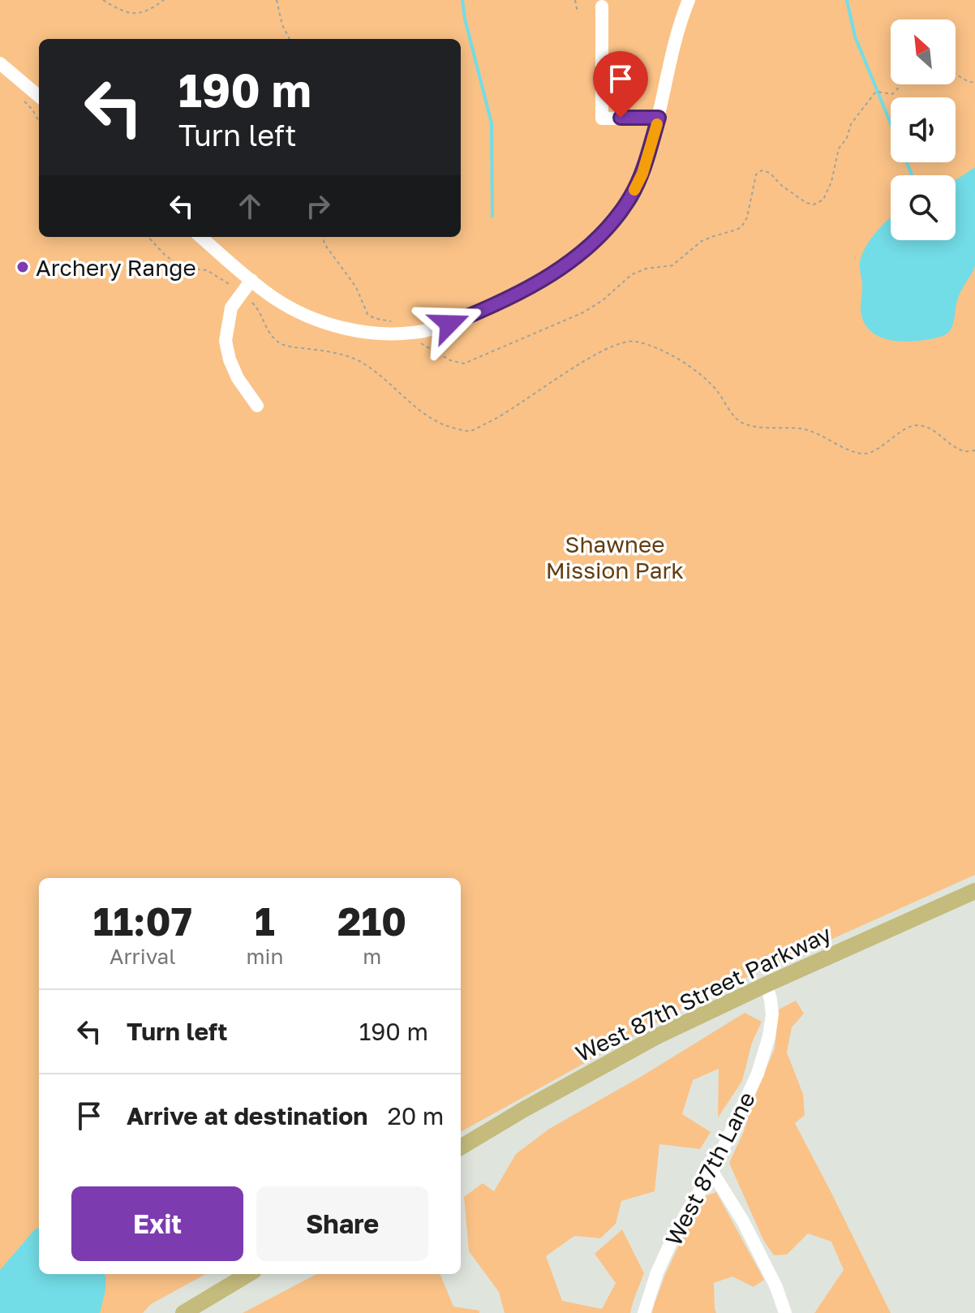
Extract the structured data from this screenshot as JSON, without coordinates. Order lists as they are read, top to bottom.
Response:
{
  "streets": {
    "main road": ["West 87th Street Parkway"],
    "street": ["West 87th Lane"]
  },
  "crossings": [
    ["West 87th Street Parkway", "West 87th Lane"]
  ],
  "parks": ["Shawnee Mission Park"],
  "places": ["Archery Range"],
  "north": "top left",
  "page": {
    "turn": ["190 m", "Turn left"],
    "eta": [
      "11:07",
      "Arrival",
      "1",
      "min",
      "210",
      "m"
    ],
    "list": [
      {
        "name": "Turn left",
        "value": "190 m"
      },
      {
        "name": "Arrive at destination",
        "value": "20 m"
      }
    ],
    "buttons": ["Exit", "Share"]
  }
}
